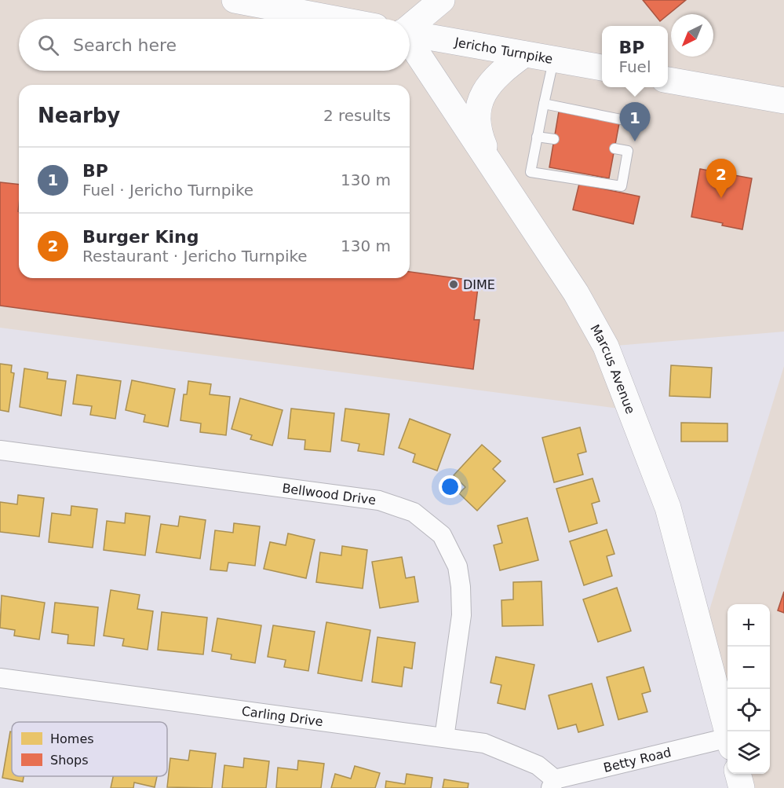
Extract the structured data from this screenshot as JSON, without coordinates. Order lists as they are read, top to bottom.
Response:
{
  "streets": {
    "main road": ["Jericho Turnpike", "Marcus Avenue"],
    "street": ["Bellwood Drive", "Carling Drive", "Betty Road"]
  },
  "crossings": [
    ["Bellwood Drive", "Carling Drive"],
    ["Carling Drive", "Betty Road"]
  ],
  "places": ["DIME"],
  "legend": ["Homes", "Shops"],
  "north": "bottom left",
  "page": {
    "search": "Search here",
    "popup": ["BP", "Fuel"],
    "heading": ["Nearby", "2 results"],
    "pins": ["1", "2"],
    "list": [
      {
        "mark": "1",
        "name": "BP",
        "note": "Fuel · Jericho Turnpike",
        "value": "130 m"
      },
      {
        "mark": "2",
        "name": "Burger King",
        "note": "Restaurant · Jericho Turnpike",
        "value": "130 m"
      }
    ],
    "map_buttons": ["+", "−"]
  }
}
